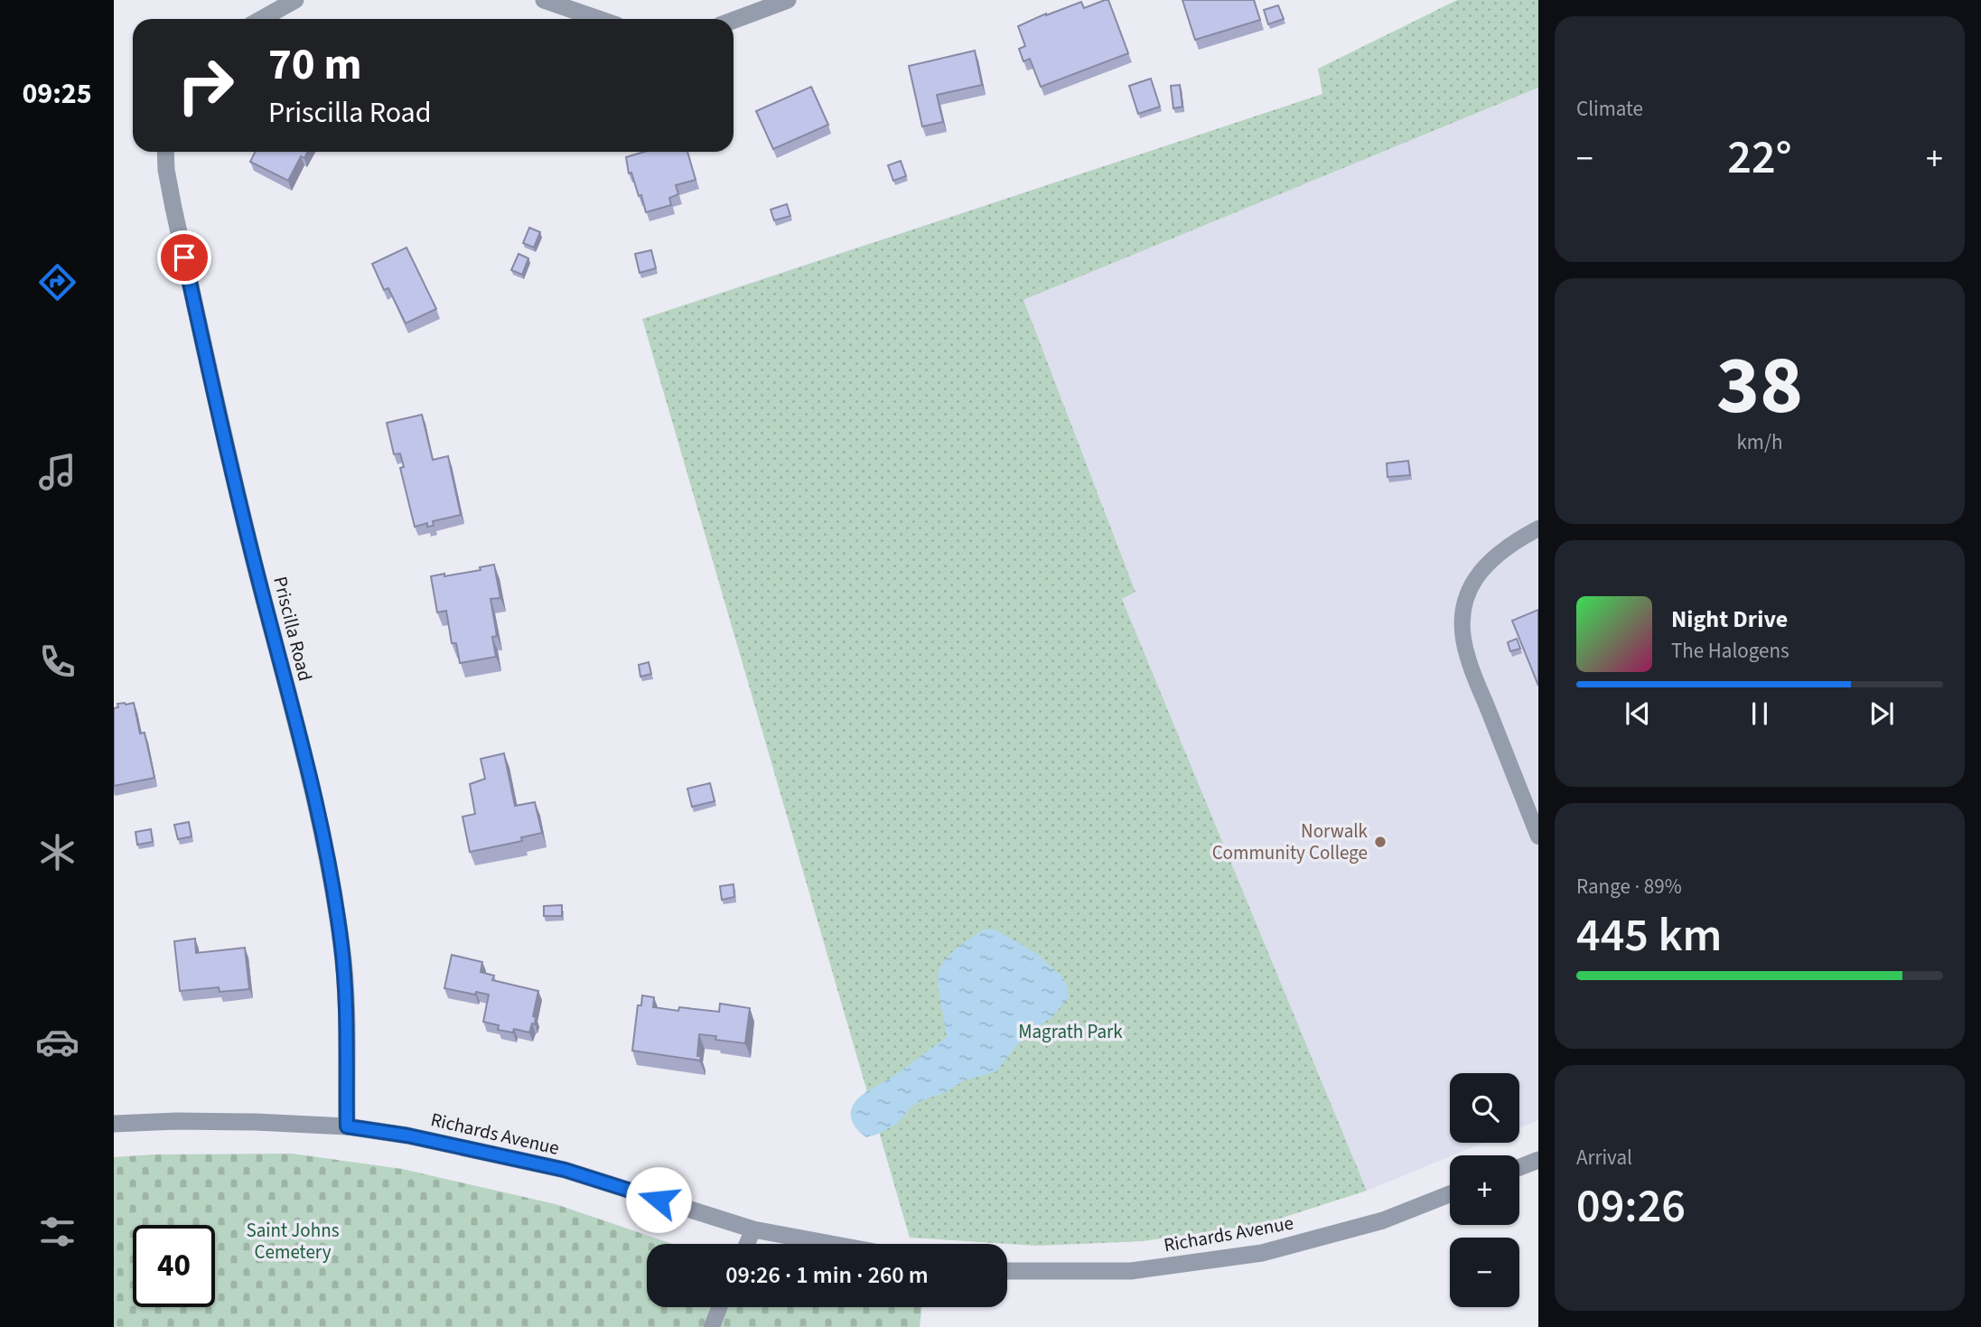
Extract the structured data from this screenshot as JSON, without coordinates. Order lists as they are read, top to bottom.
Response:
{
  "streets": {
    "street": ["Priscilla Road", "Richards Avenue"]
  },
  "crossings": [
    ["Priscilla Road", "Richards Avenue"]
  ],
  "parks": ["Magrath Park", "Saint Johns Cemetery"],
  "places": ["Norwalk Community College"],
  "page": {
    "tabs": "09:25",
    "tile": [
      "Climate",
      ["38", "km/h"],
      ["Range · 89%", "445 km"],
      ["Arrival", "09:26"]
    ],
    "turn": ["70 m", "Priscilla Road"],
    "heat": ["−", "22°", "+"],
    "song": ["Night Drive", "The Halogens"],
    "map_buttons": ["+", "−"],
    "limit": "40",
    "trip": "09:26 · 1 min · 260 m"
  }
}
